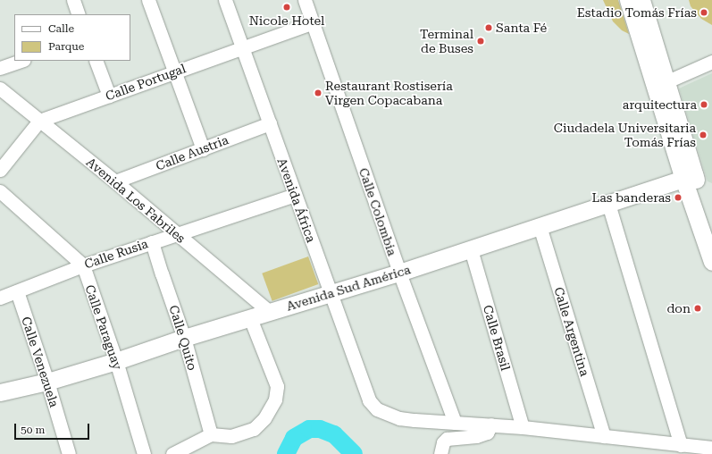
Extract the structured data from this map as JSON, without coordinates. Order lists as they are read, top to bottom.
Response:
{
  "streets": {
    "main road": ["Avenida Sud América"],
    "street": [
      "Calle Portugal",
      "Calle Austria",
      "Avenida Los Fabriles",
      "Avenida África",
      "Calle Colombia",
      "Calle Rusia",
      "Calle Paraguay",
      "Calle Argentina",
      "Calle Quito",
      "Calle Brasil",
      "Calle Venezuela"
    ]
  },
  "crossings": [
    ["Calle Portugal", "Avenida Los Fabriles"],
    ["Calle Portugal", "Avenida África"],
    ["Calle Portugal", "Calle Colombia"],
    ["Calle Austria", "Avenida Los Fabriles"],
    ["Calle Austria", "Avenida África"],
    ["Avenida Los Fabriles", "Calle Rusia"],
    ["Avenida Los Fabriles", "Avenida Sud América"],
    ["Avenida África", "Calle Colombia"],
    ["Avenida África", "Calle Rusia"],
    ["Avenida África", "Avenida Sud América"],
    ["Calle Colombia", "Avenida Sud América"],
    ["Calle Rusia", "Calle Paraguay"],
    ["Calle Rusia", "Calle Quito"],
    ["Calle Rusia", "Calle Venezuela"],
    ["Avenida Sud América", "Calle Paraguay"],
    ["Avenida Sud América", "Calle Argentina"],
    ["Avenida Sud América", "Calle Quito"],
    ["Avenida Sud América", "Calle Brasil"],
    ["Avenida Sud América", "Calle Venezuela"]
  ],
  "places": [
    "Nicole Hotel",
    "Estadio Tomás Frías",
    "Santa Fé",
    "Terminal de Buses",
    "Restaurant Rostisería Virgen Copacabana",
    "arquitectura",
    "Ciudadela Universitaria Tomás Frías",
    "Las banderas",
    "don"
  ],
  "legend": ["Calle", "Parque"],
  "scale_bar": "50 m"
}
